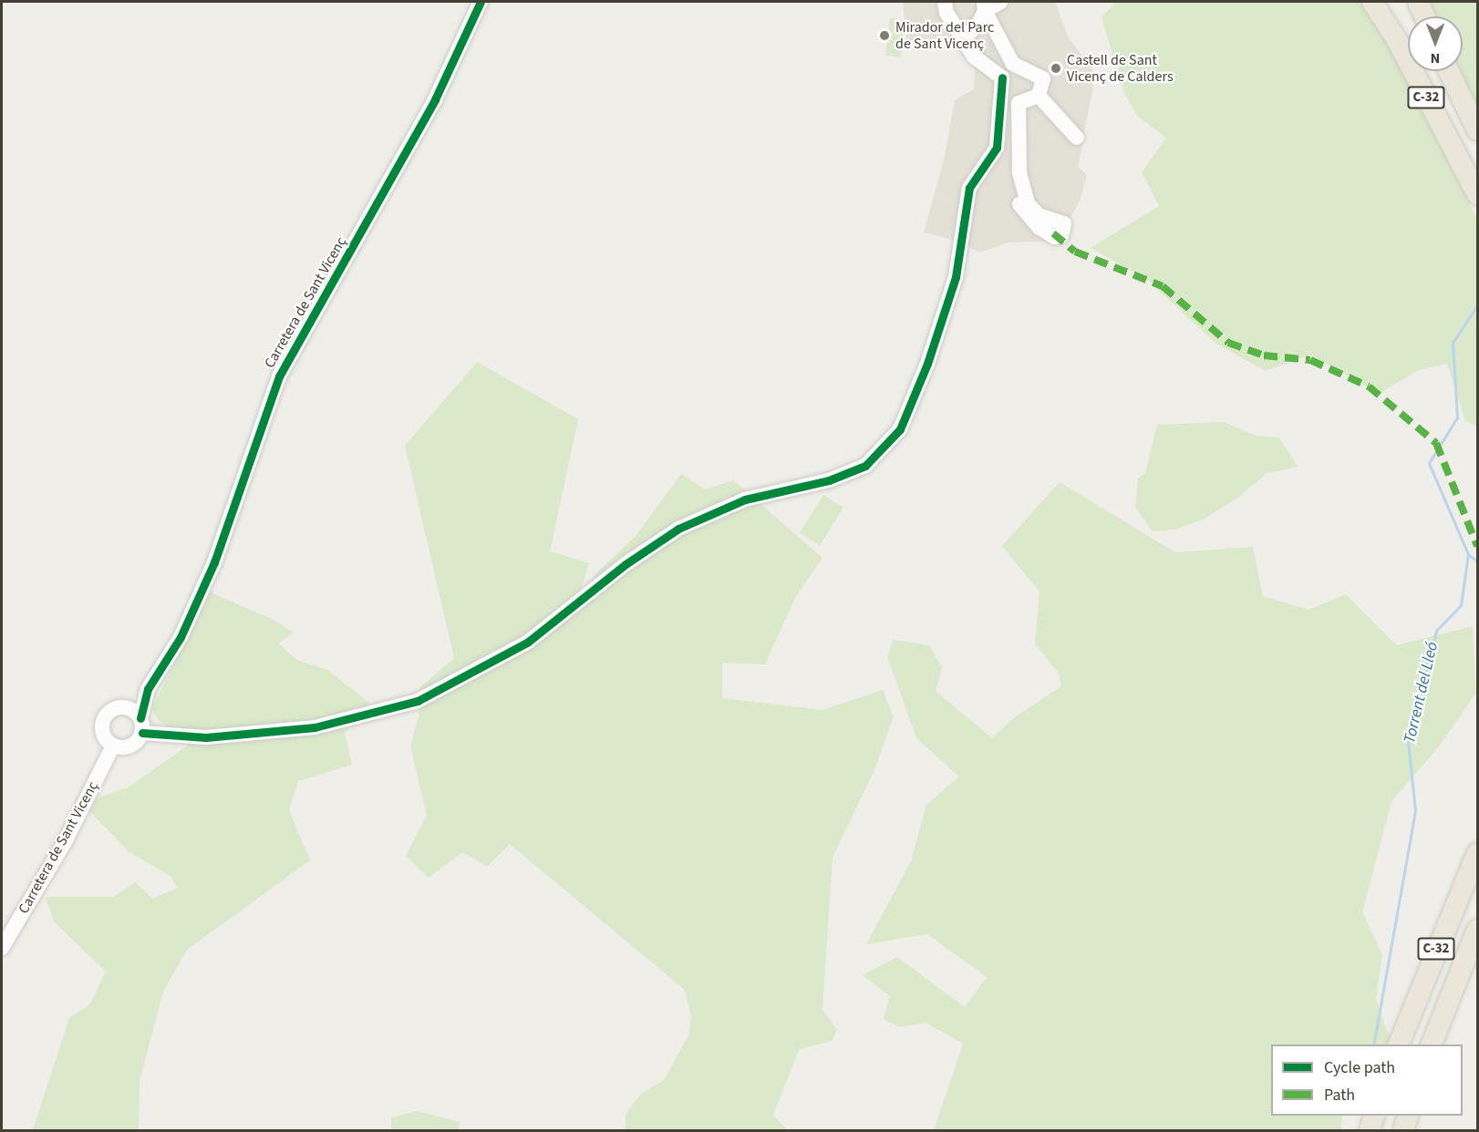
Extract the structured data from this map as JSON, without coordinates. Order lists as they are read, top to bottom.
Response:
{
  "streets": {
    "highway": ["C-32"],
    "street": ["Carretera de Sant Vicenç"]
  },
  "water": ["Torrent del Lleó"],
  "places": ["Mirador del Parc de Sant Vicenç", "Castell de Sant Vicenç de Calders"],
  "legend": ["Cycle path", "Path"],
  "north": "bottom"
}
